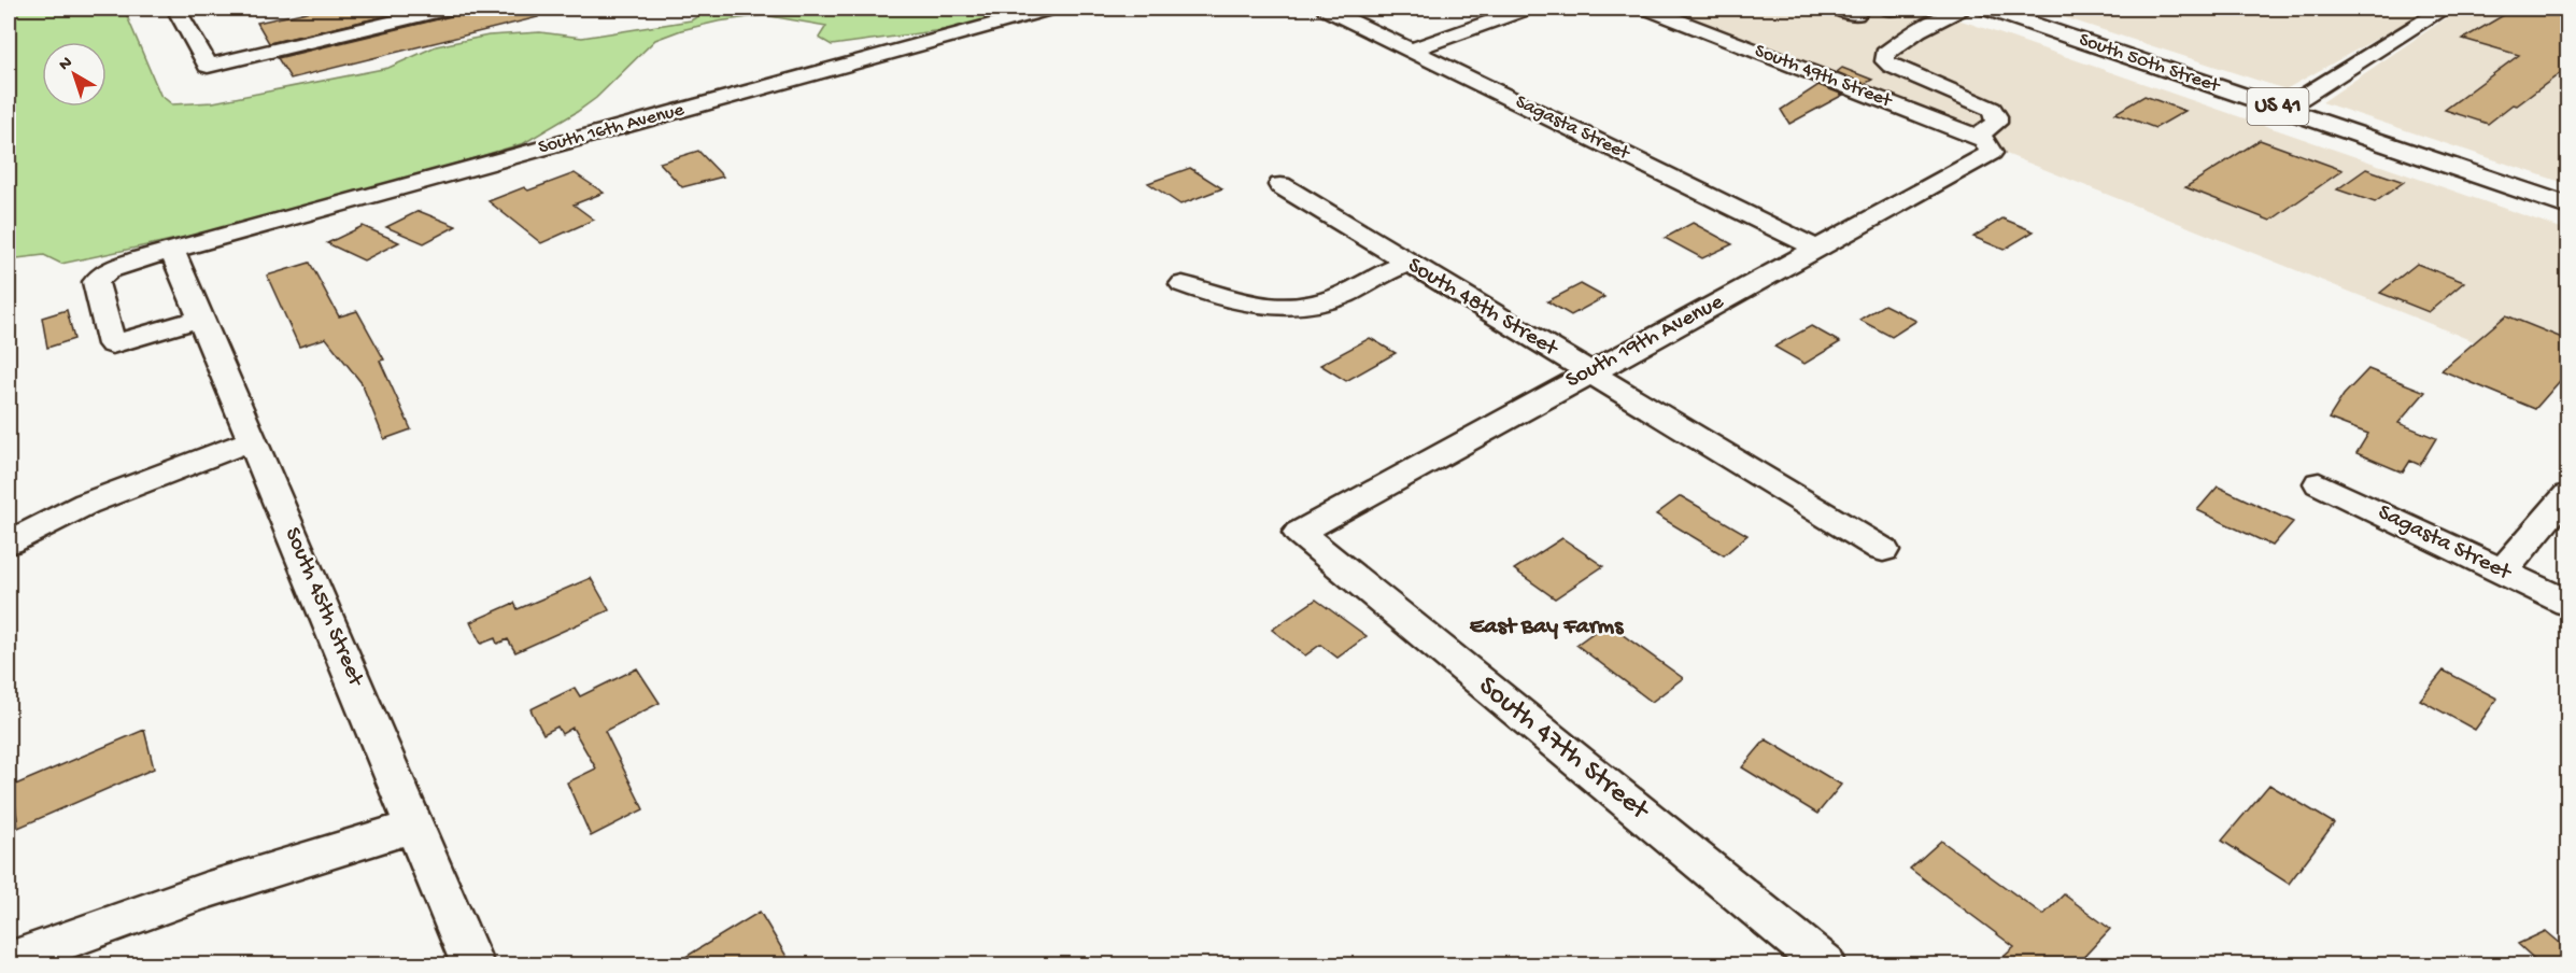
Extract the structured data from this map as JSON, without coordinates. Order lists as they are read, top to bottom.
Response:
{
  "streets": {
    "main road": ["South 50th Street", "US 41"],
    "street": [
      "South 49th Street",
      "Sagasta Street",
      "South 16th Avenue",
      "South 48th Street",
      "South 19th Avenue",
      "South 45th Street",
      "South 47th Street"
    ]
  },
  "crossings": [
    ["South 49th Street", "South 19th Avenue"],
    ["Sagasta Street", "South 19th Avenue"],
    ["South 16th Avenue", "South 45th Street"],
    ["South 48th Street", "South 19th Avenue"],
    ["South 19th Avenue", "South 47th Street"]
  ],
  "districts": ["East Bay Farms"],
  "north": "top left"
}
